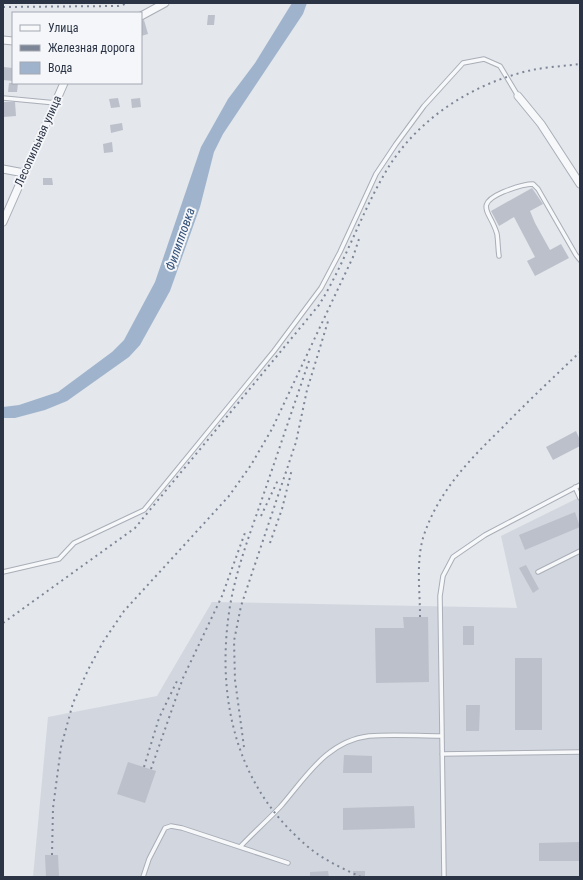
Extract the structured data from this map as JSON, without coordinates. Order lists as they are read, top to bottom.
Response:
{
  "streets": {
    "street": ["Лесопильная улица"]
  },
  "water": ["Филипповка"],
  "legend": ["Улица", "Железная дорога", "Вода"]
}
